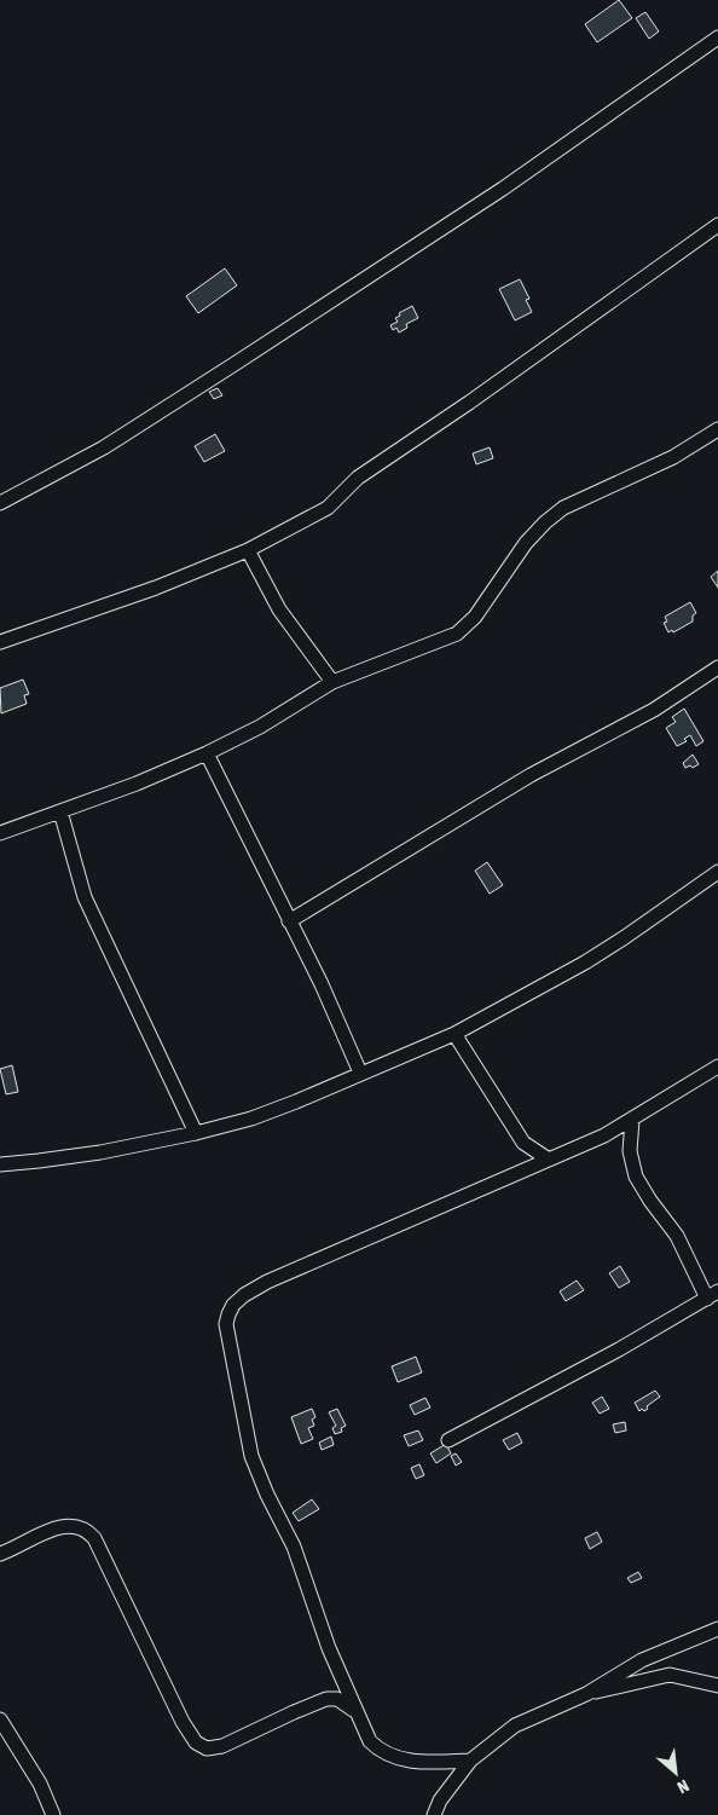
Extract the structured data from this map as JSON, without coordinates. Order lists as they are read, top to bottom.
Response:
{
  "north": "bottom right"
}
